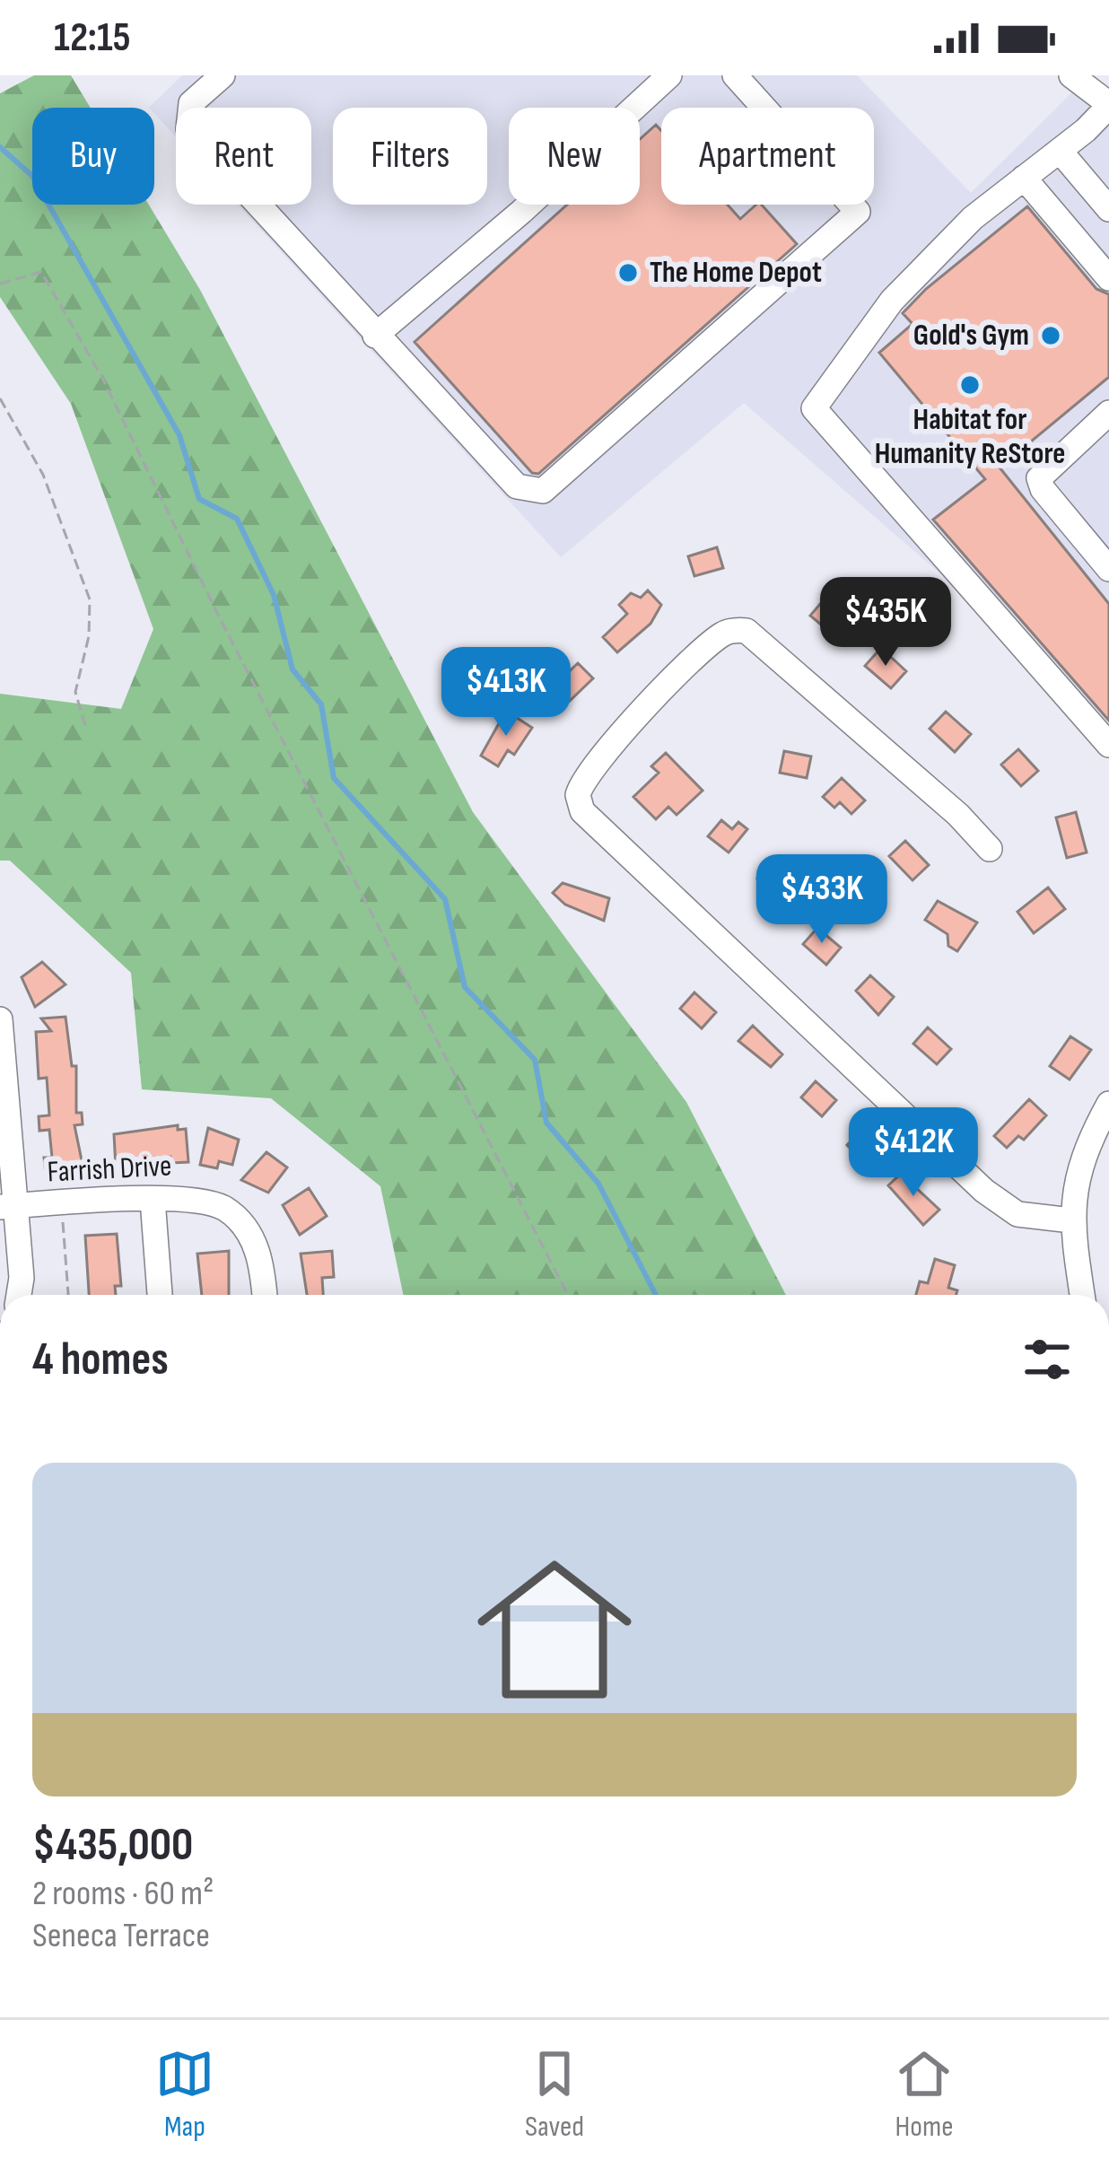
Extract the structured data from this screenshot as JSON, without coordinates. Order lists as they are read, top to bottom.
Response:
{
  "streets": {
    "street": ["Farrish Drive"]
  },
  "places": ["The Home Depot", "Gold's Gym", "Habitat for Humanity ReStore"],
  "page": {
    "status": "12:15",
    "chip": [
      "Buy",
      "Rent",
      "Filters",
      "New",
      "Apartment"
    ],
    "price": [
      "$435K",
      "$413K",
      "$433K",
      "$412K"
    ],
    "heading": "4 homes",
    "list": [
      {
        "name": "$435,000",
        "note": "2 rooms · 60 m² · Seneca Terrace"
      }
    ],
    "tabs": ["Map", "Saved", "Home"]
  }
}
